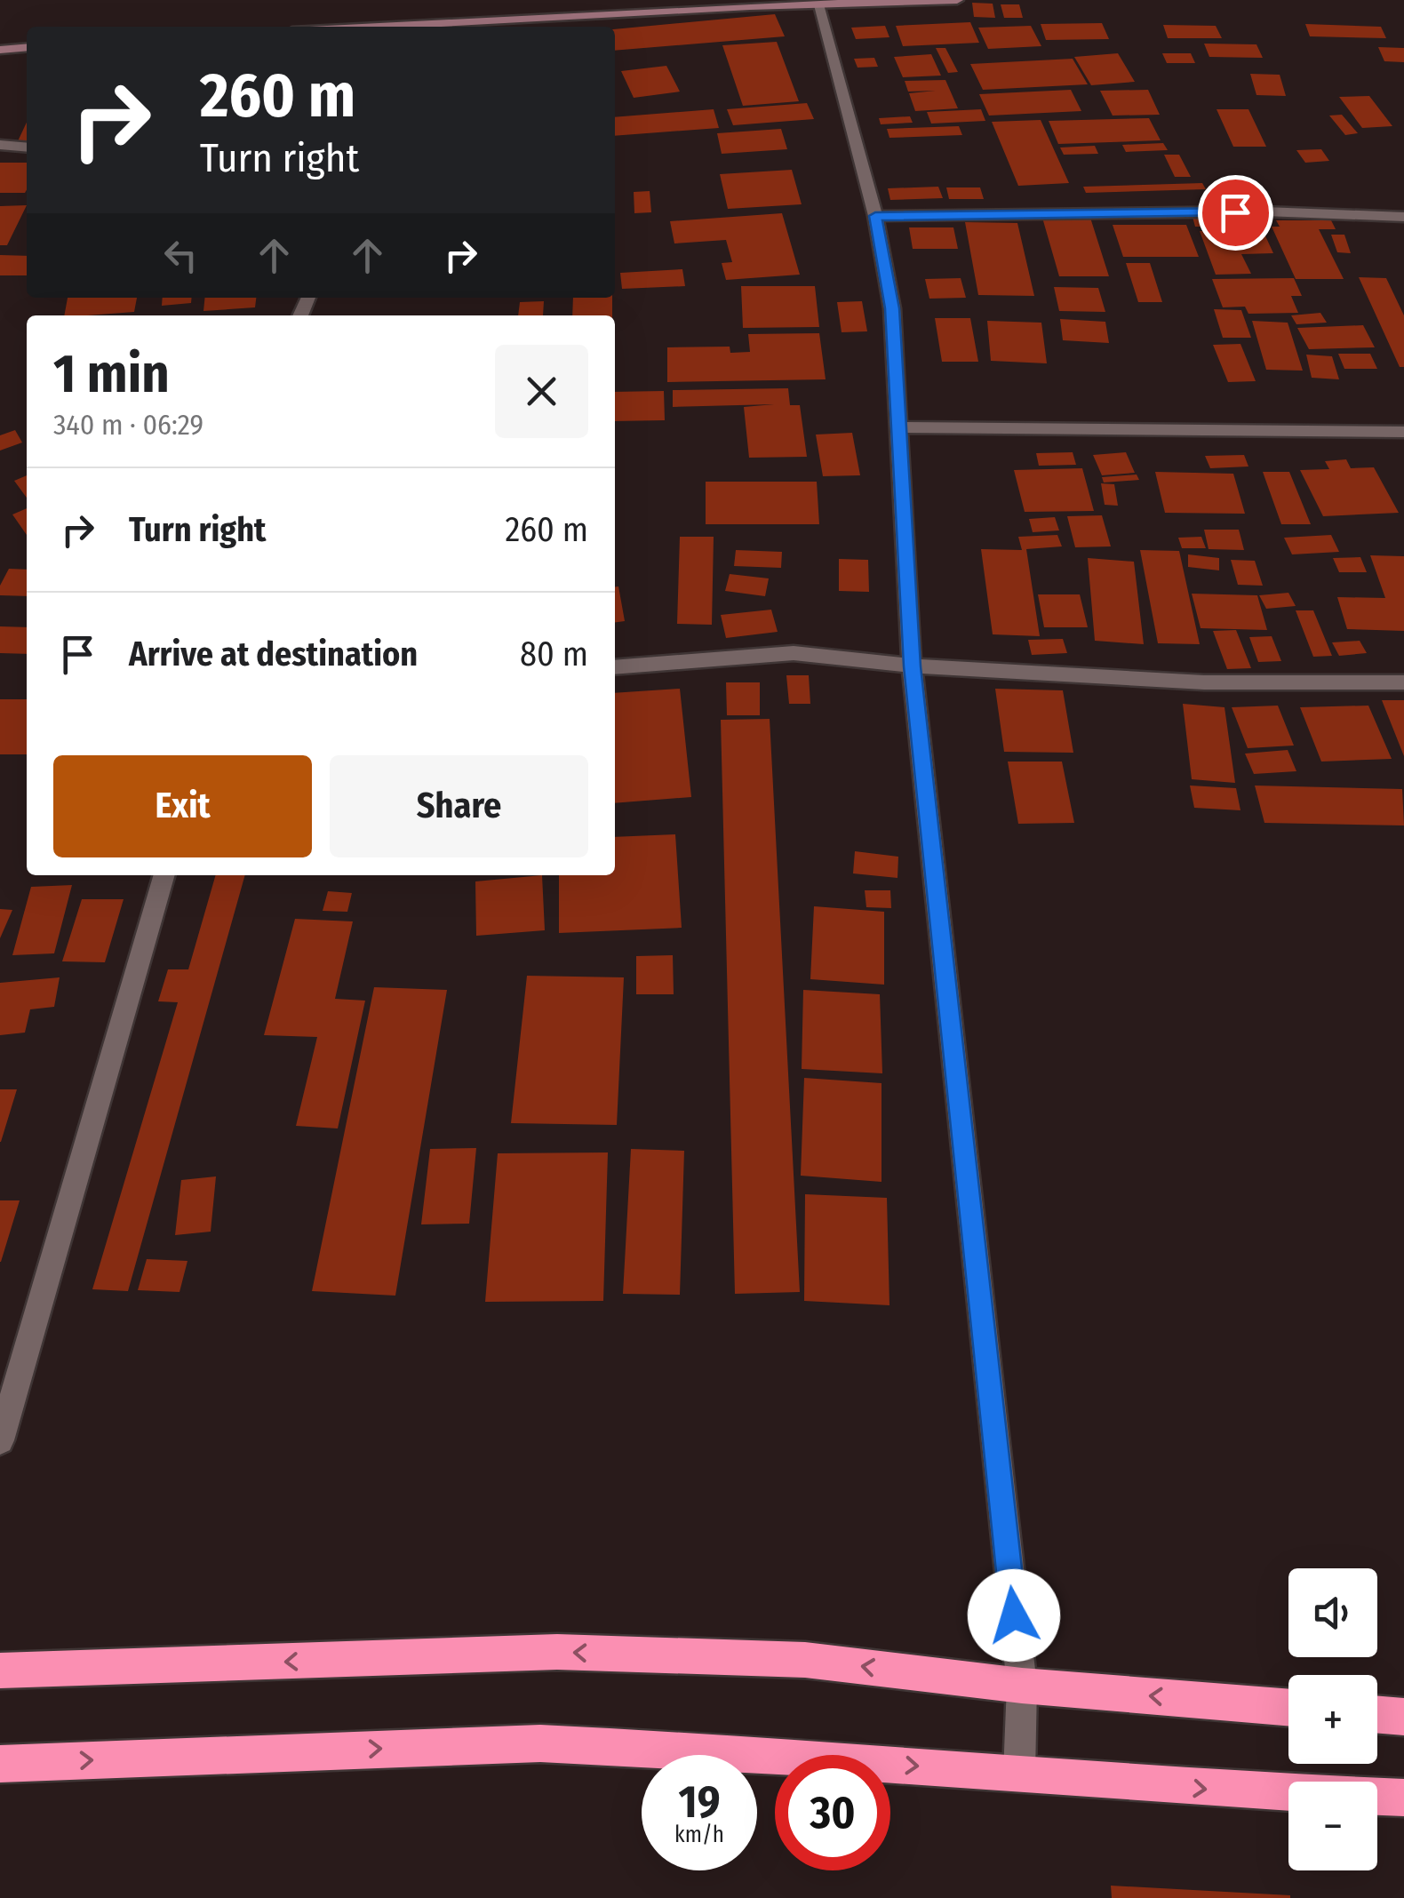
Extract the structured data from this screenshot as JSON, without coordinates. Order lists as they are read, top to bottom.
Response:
{
  "page": {
    "turn": ["260 m", "Turn right"],
    "heading": ["1 min", "340 m · 06:29"],
    "list": [
      {
        "name": "Turn right",
        "value": "260 m"
      },
      {
        "name": "Arrive at destination",
        "value": "80 m"
      }
    ],
    "buttons": ["Exit", "Share"],
    "map_buttons": ["+", "−"],
    "speed": "19 km/h",
    "limit": "30"
  }
}
